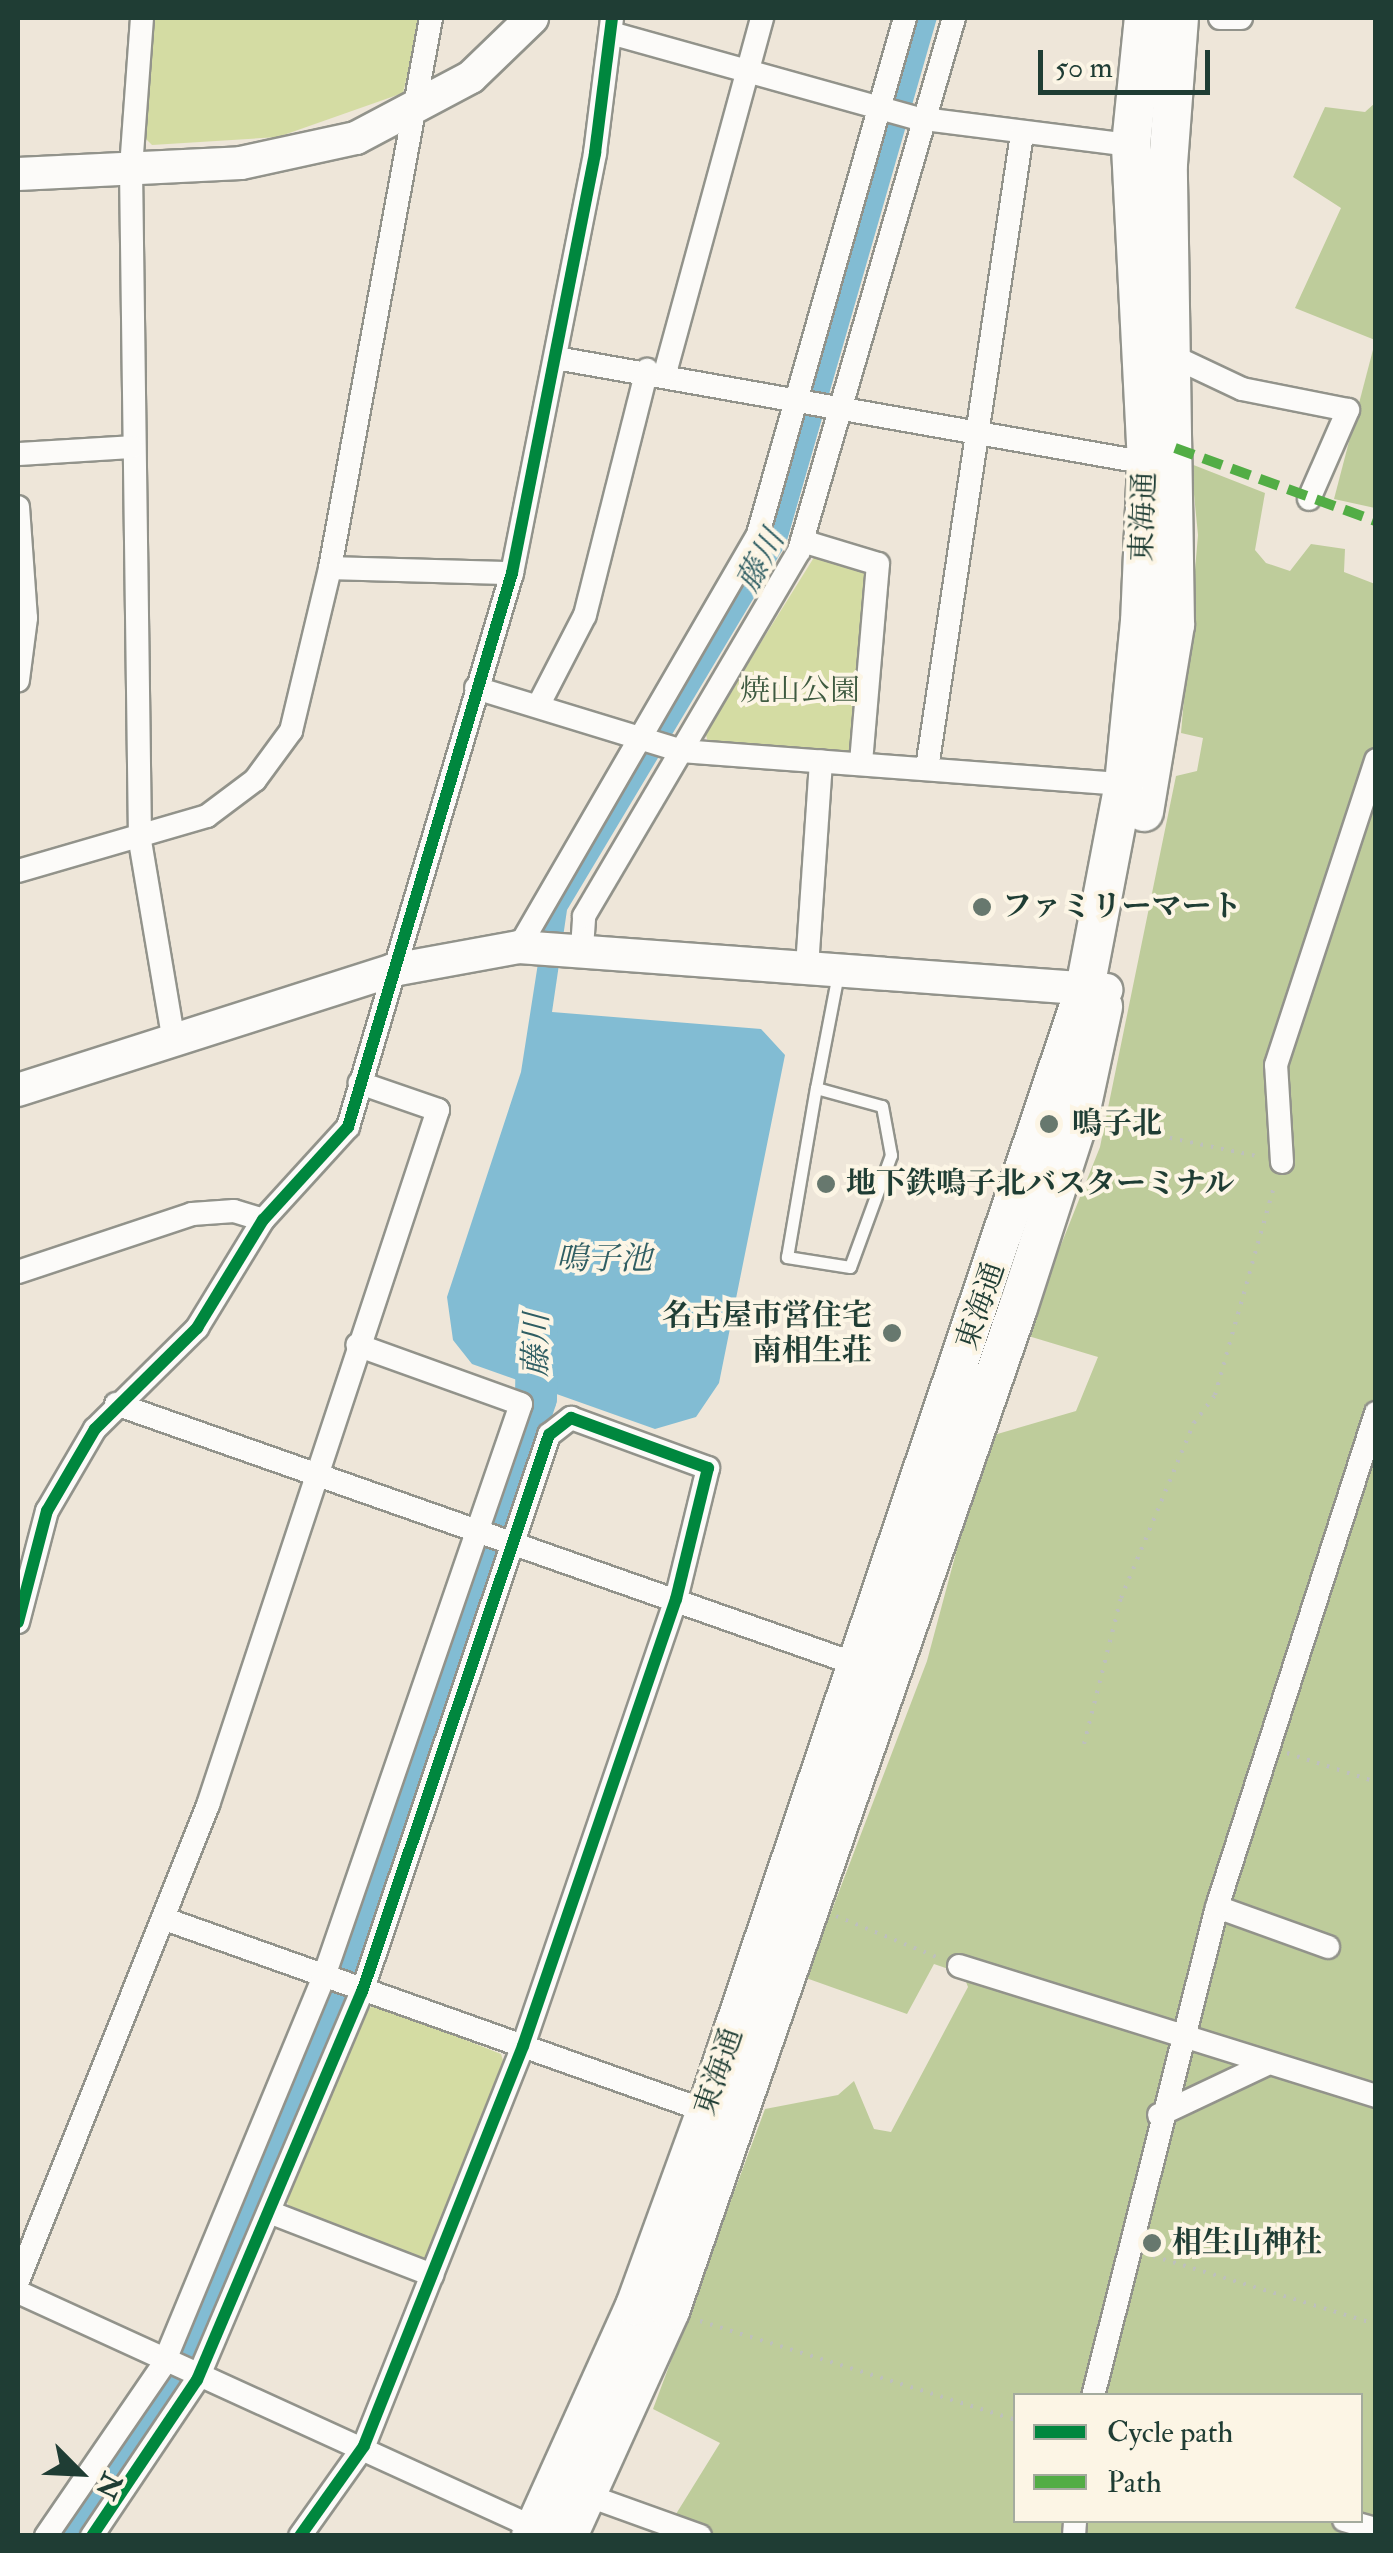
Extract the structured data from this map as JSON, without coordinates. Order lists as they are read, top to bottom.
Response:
{
  "streets": {
    "main road": ["東海通"]
  },
  "water": ["藤川", "鳴子池"],
  "parks": ["焼山公園"],
  "places": [
    "ファミリーマート",
    "鳴子北",
    "地下鉄鳴子北バスターミナル",
    "名古屋市営住宅 南相生荘",
    "相生山神社"
  ],
  "legend": ["Cycle path", "Path"],
  "scale_bar": "50 m",
  "north": "bottom right"
}
